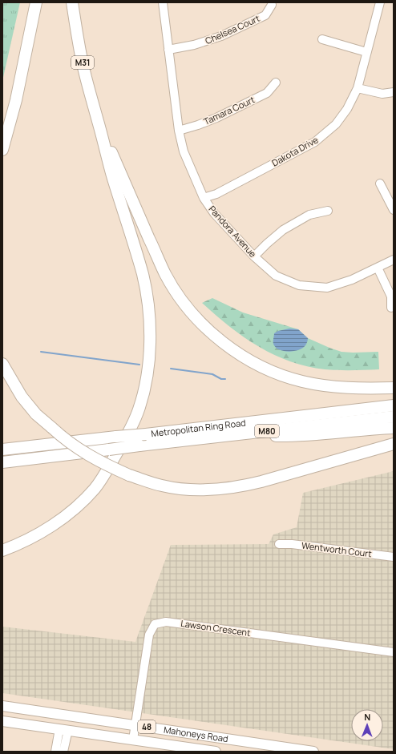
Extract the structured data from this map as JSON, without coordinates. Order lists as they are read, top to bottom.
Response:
{
  "streets": {
    "highway": ["M31", "Metropolitan Ring Road", "M80"],
    "main road": ["48", "Mahoneys Road"],
    "street": [
      "Chelsea Court",
      "Tamara Court",
      "Dakota Drive",
      "Pandora Avenue",
      "Wentworth Court",
      "Lawson Crescent"
    ]
  },
  "crossings": [
    ["Chelsea Court", "Pandora Avenue"],
    ["Tamara Court", "Pandora Avenue"],
    ["Dakota Drive", "Pandora Avenue"],
    ["Lawson Crescent", "Mahoneys Road"]
  ],
  "north": "top"
}
